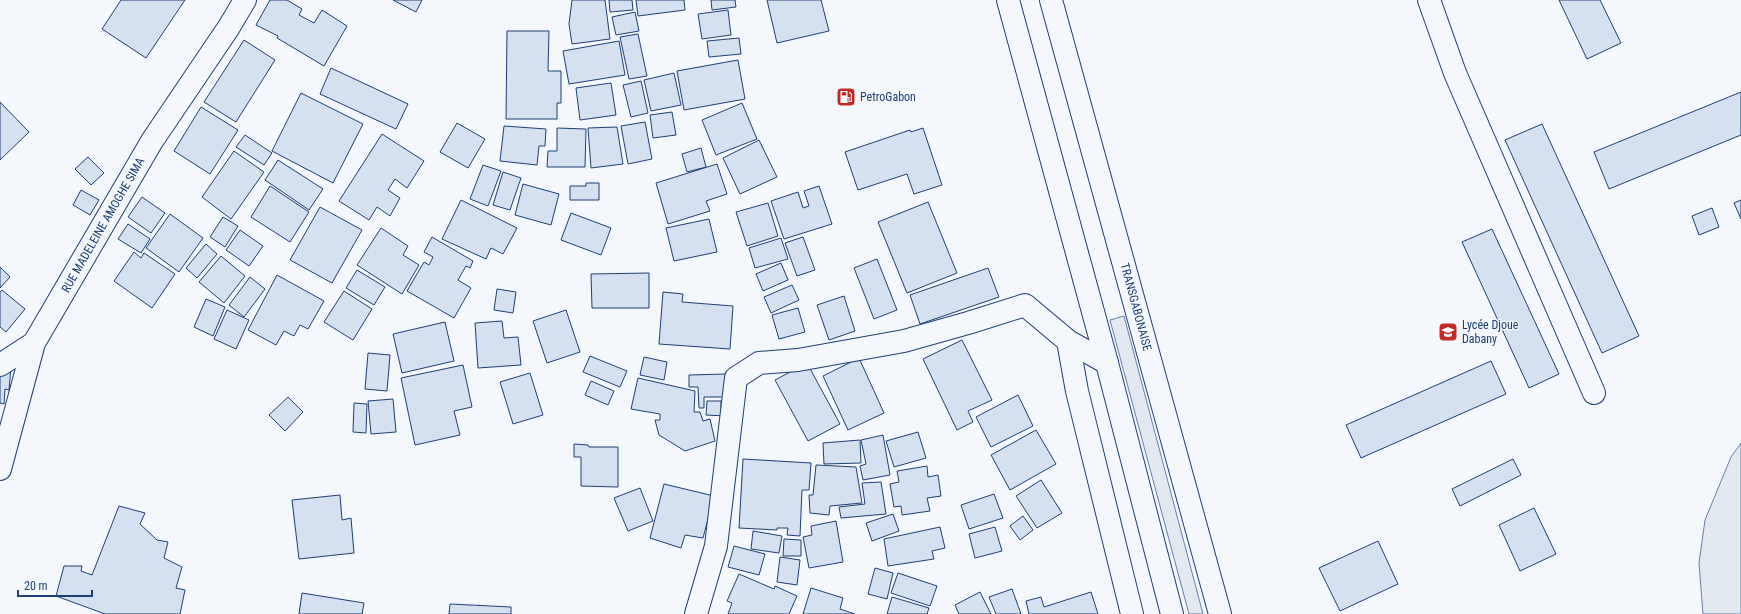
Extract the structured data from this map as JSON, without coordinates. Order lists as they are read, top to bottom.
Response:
{
  "streets": {
    "main road": ["RUE MADELEINE AMOGHE SIMA", "TRANSGABONAISE"]
  },
  "places": {
    "fuel station": ["PetroGabon"],
    "school or university": ["Lycée Djoue Dabany"]
  },
  "scale_bar": "20 m"
}
